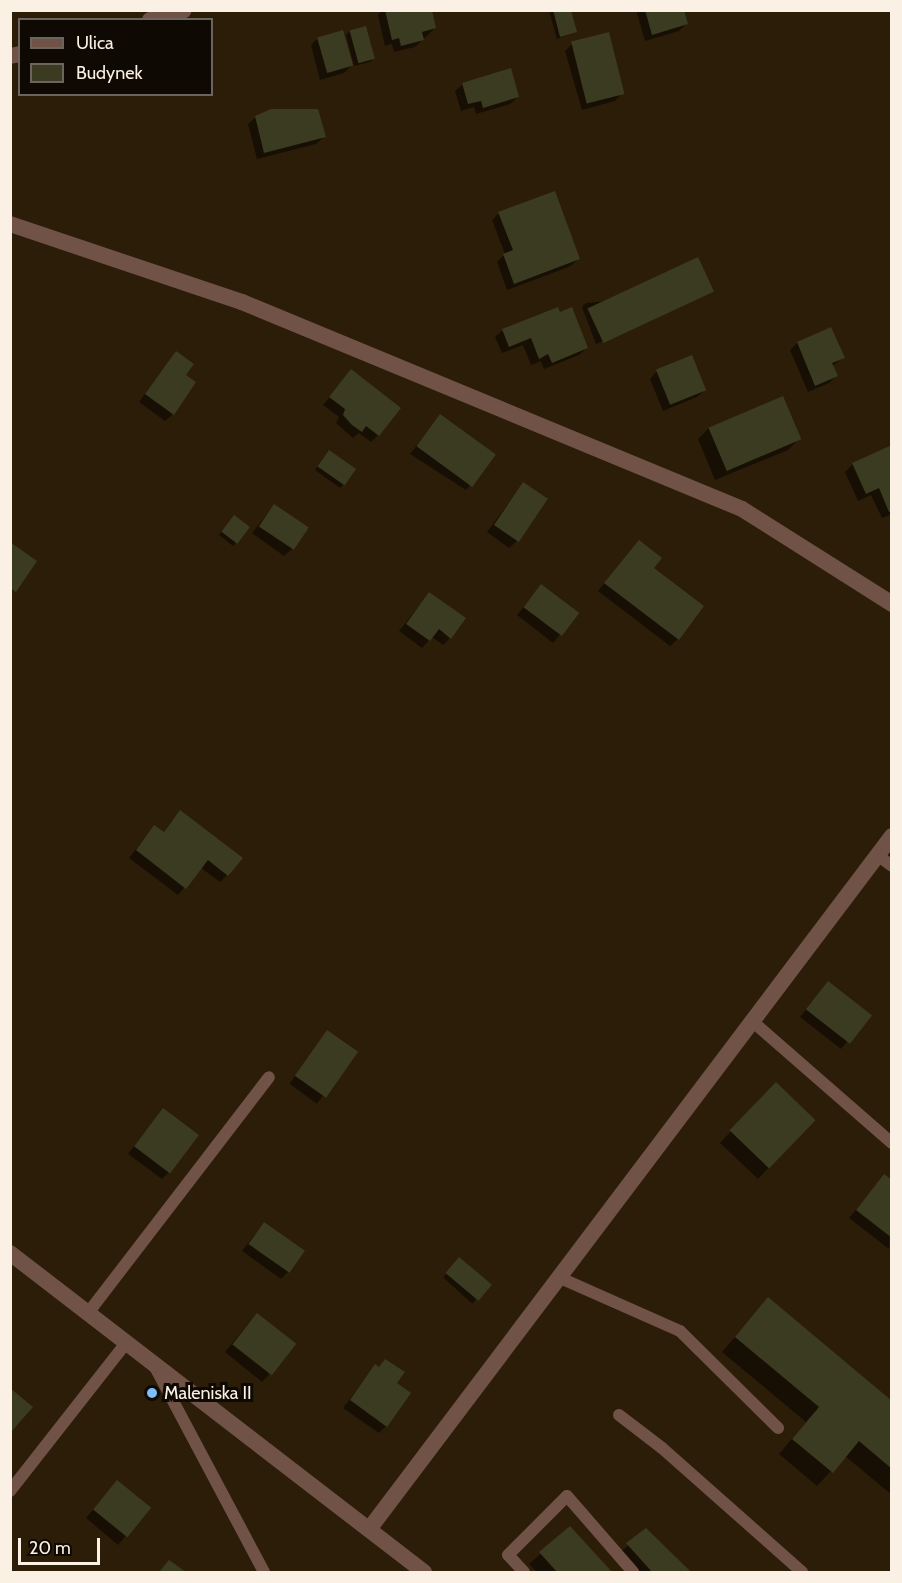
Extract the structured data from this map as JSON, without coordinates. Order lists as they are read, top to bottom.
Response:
{
  "places": ["Maleniska II"],
  "legend": ["Ulica", "Budynek"],
  "scale_bar": "20 m"
}
